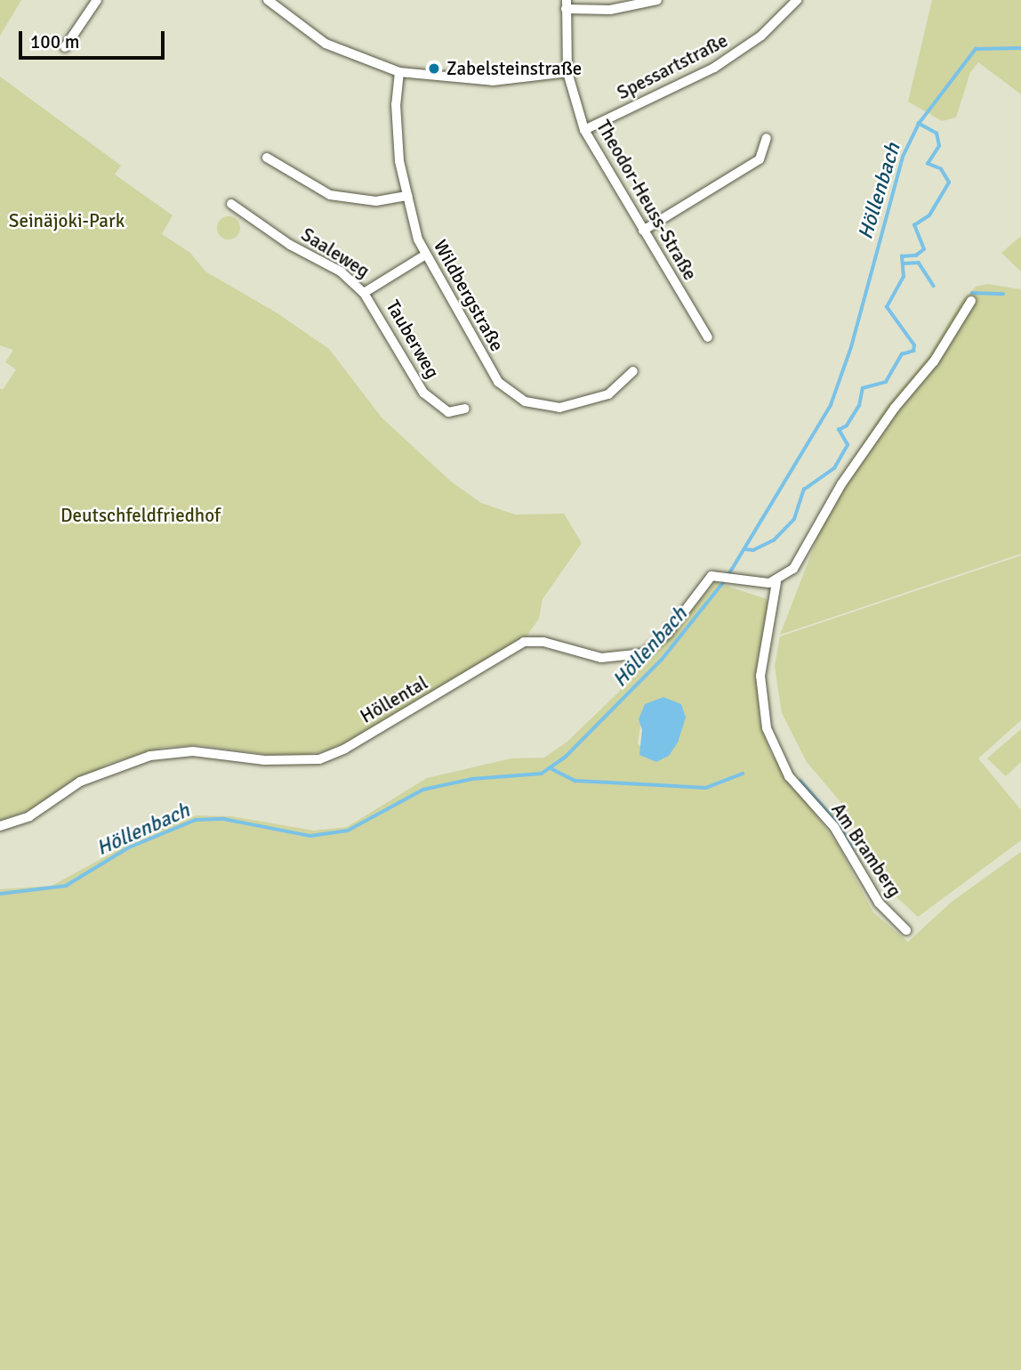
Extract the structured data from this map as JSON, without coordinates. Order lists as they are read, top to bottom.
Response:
{
  "streets": {
    "street": [
      "Spessartstraße",
      "Theodor-Heuss-Straße",
      "Saaleweg",
      "Wildbergstraße",
      "Tauberweg",
      "Höllental",
      "Am Bramberg"
    ]
  },
  "crossings": [
    ["Spessartstraße", "Theodor-Heuss-Straße"],
    ["Saaleweg", "Wildbergstraße"],
    ["Saaleweg", "Tauberweg"],
    ["Höllental", "Am Bramberg"]
  ],
  "water": ["Höllenbach"],
  "parks": ["Seinäjoki-Park", "Deutschfeldfriedhof"],
  "places": ["Zabelsteinstraße"],
  "scale_bar": "100 m"
}
